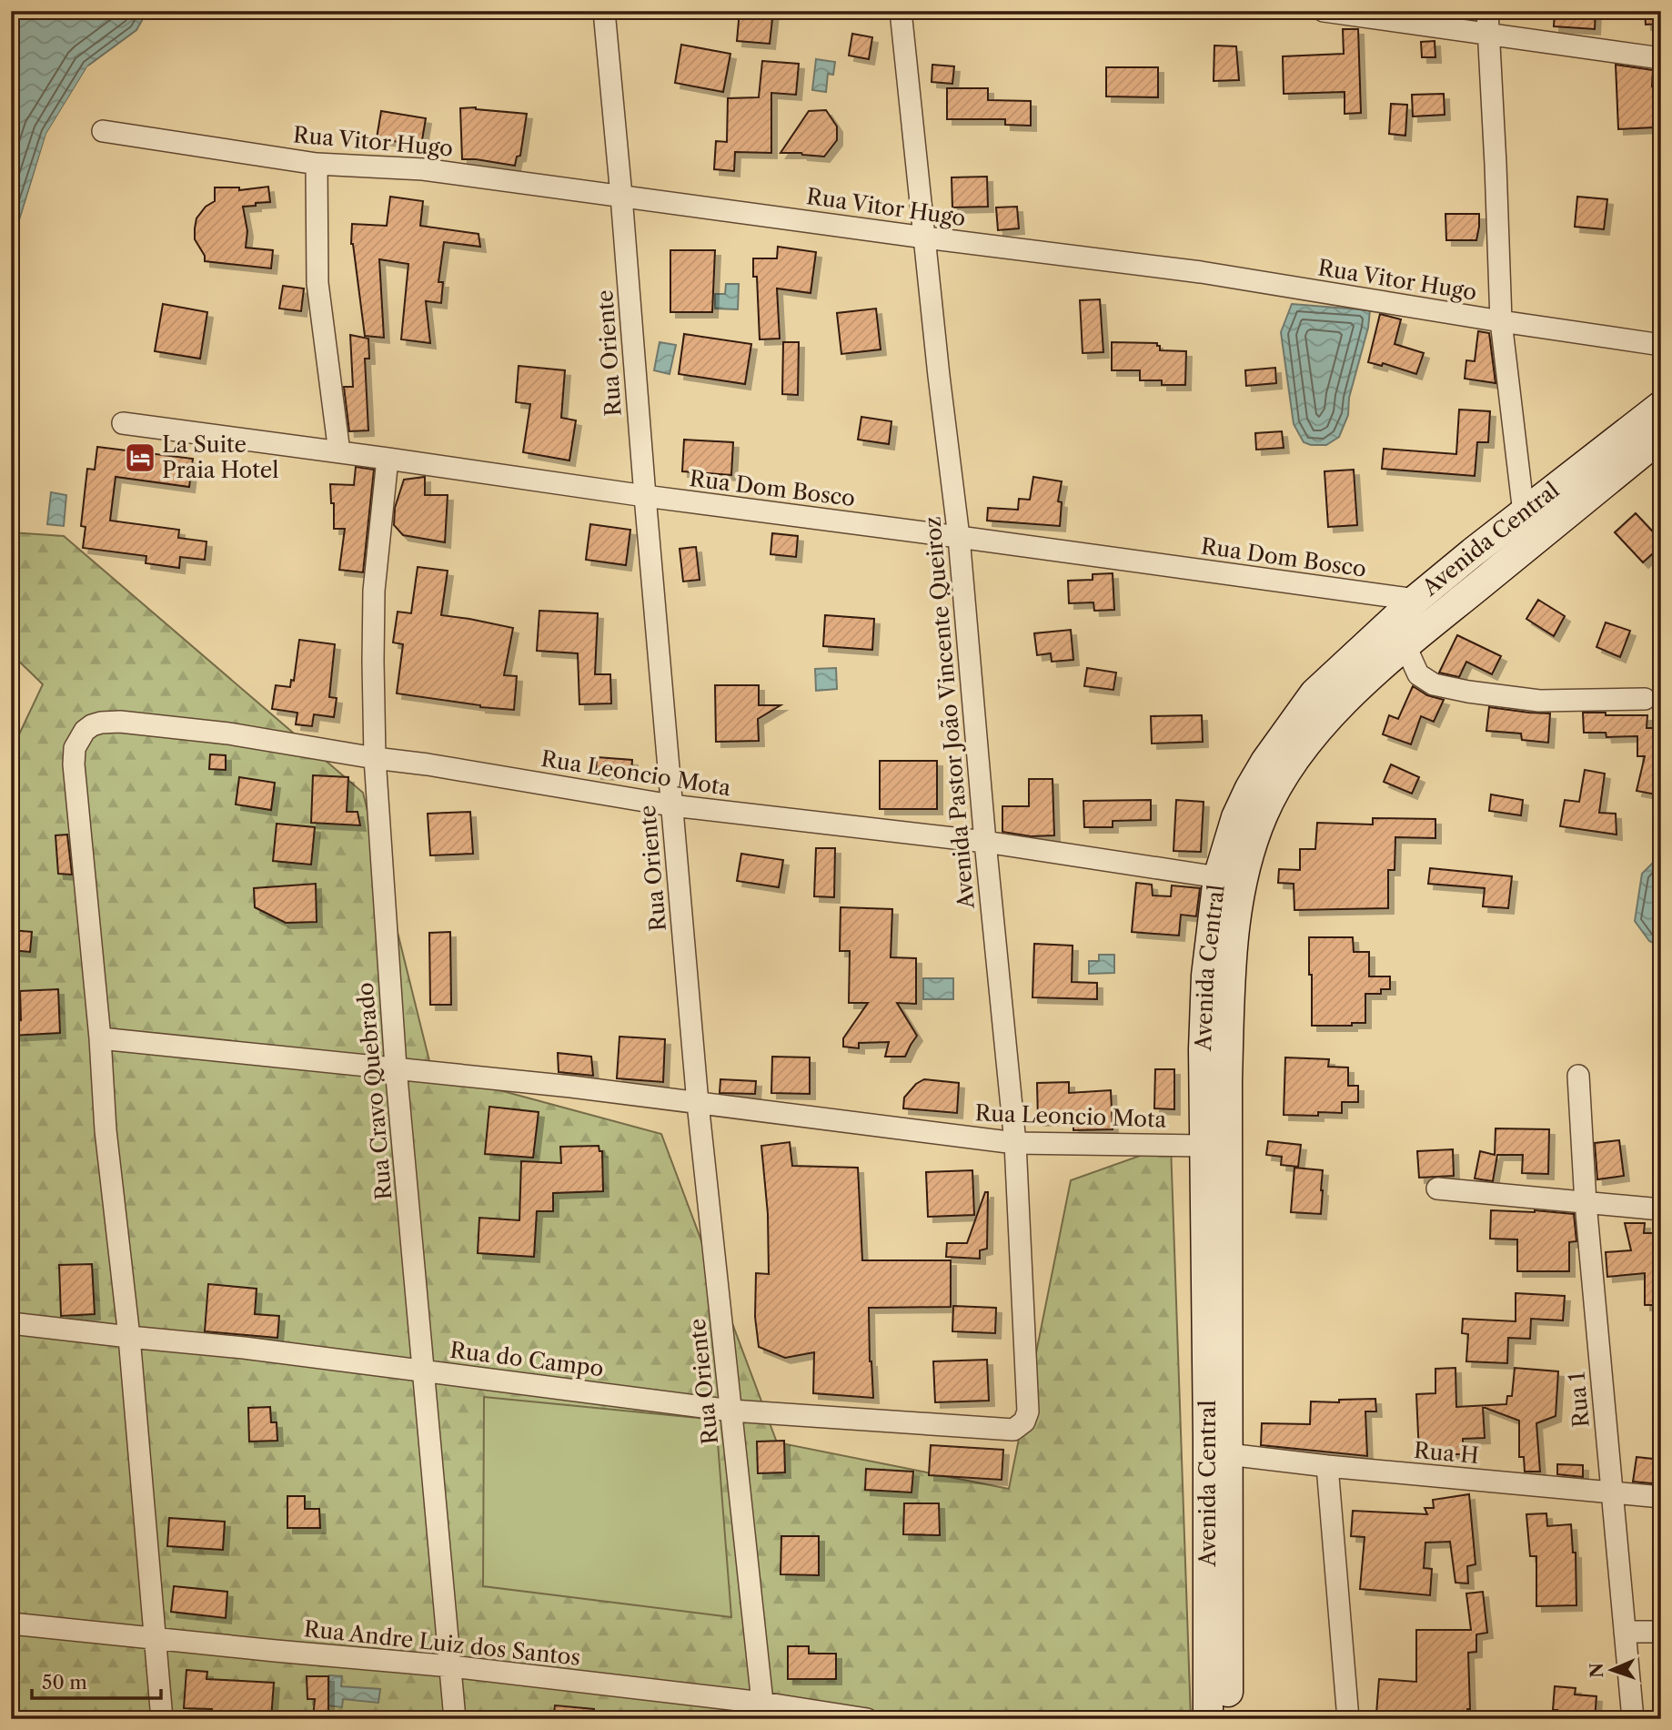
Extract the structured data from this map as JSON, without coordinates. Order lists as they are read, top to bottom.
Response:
{
  "streets": {
    "main road": ["Avenida Central"],
    "street": [
      "Rua Vitor Hugo",
      "Rua Oriente",
      "Rua Dom Bosco",
      "Avenida Pastor João Vincente Queiroz",
      "Rua Leoncio Mota",
      "Rua Cravo Quebrado",
      "Rua do Campo",
      "Rua 1",
      "Rua H",
      "Rua Andre Luiz dos Santos"
    ]
  },
  "crossings": [
    ["Rua Vitor Hugo", "Rua Oriente"],
    ["Rua Vitor Hugo", "Avenida Pastor João Vincente Queiroz"],
    ["Rua Oriente", "Rua Dom Bosco"],
    ["Rua Oriente", "Rua Leoncio Mota"],
    ["Rua Oriente", "Rua do Campo"],
    ["Rua Oriente", "Rua Andre Luiz dos Santos"],
    ["Rua Dom Bosco", "Avenida Central"],
    ["Rua Dom Bosco", "Avenida Pastor João Vincente Queiroz"],
    ["Rua Dom Bosco", "Rua Cravo Quebrado"],
    ["Avenida Central", "Rua Leoncio Mota"],
    ["Avenida Central", "Rua H"],
    ["Avenida Pastor João Vincente Queiroz", "Rua Leoncio Mota"],
    ["Avenida Pastor João Vincente Queiroz", "Rua do Campo"],
    ["Rua Leoncio Mota", "Rua Cravo Quebrado"],
    ["Rua Cravo Quebrado", "Rua do Campo"],
    ["Rua Cravo Quebrado", "Rua Andre Luiz dos Santos"],
    ["Rua 1", "Rua H"]
  ],
  "places": {
    "hotel": ["La Suite Praia Hotel"]
  },
  "scale_bar": "50 m",
  "north": "left"
}
